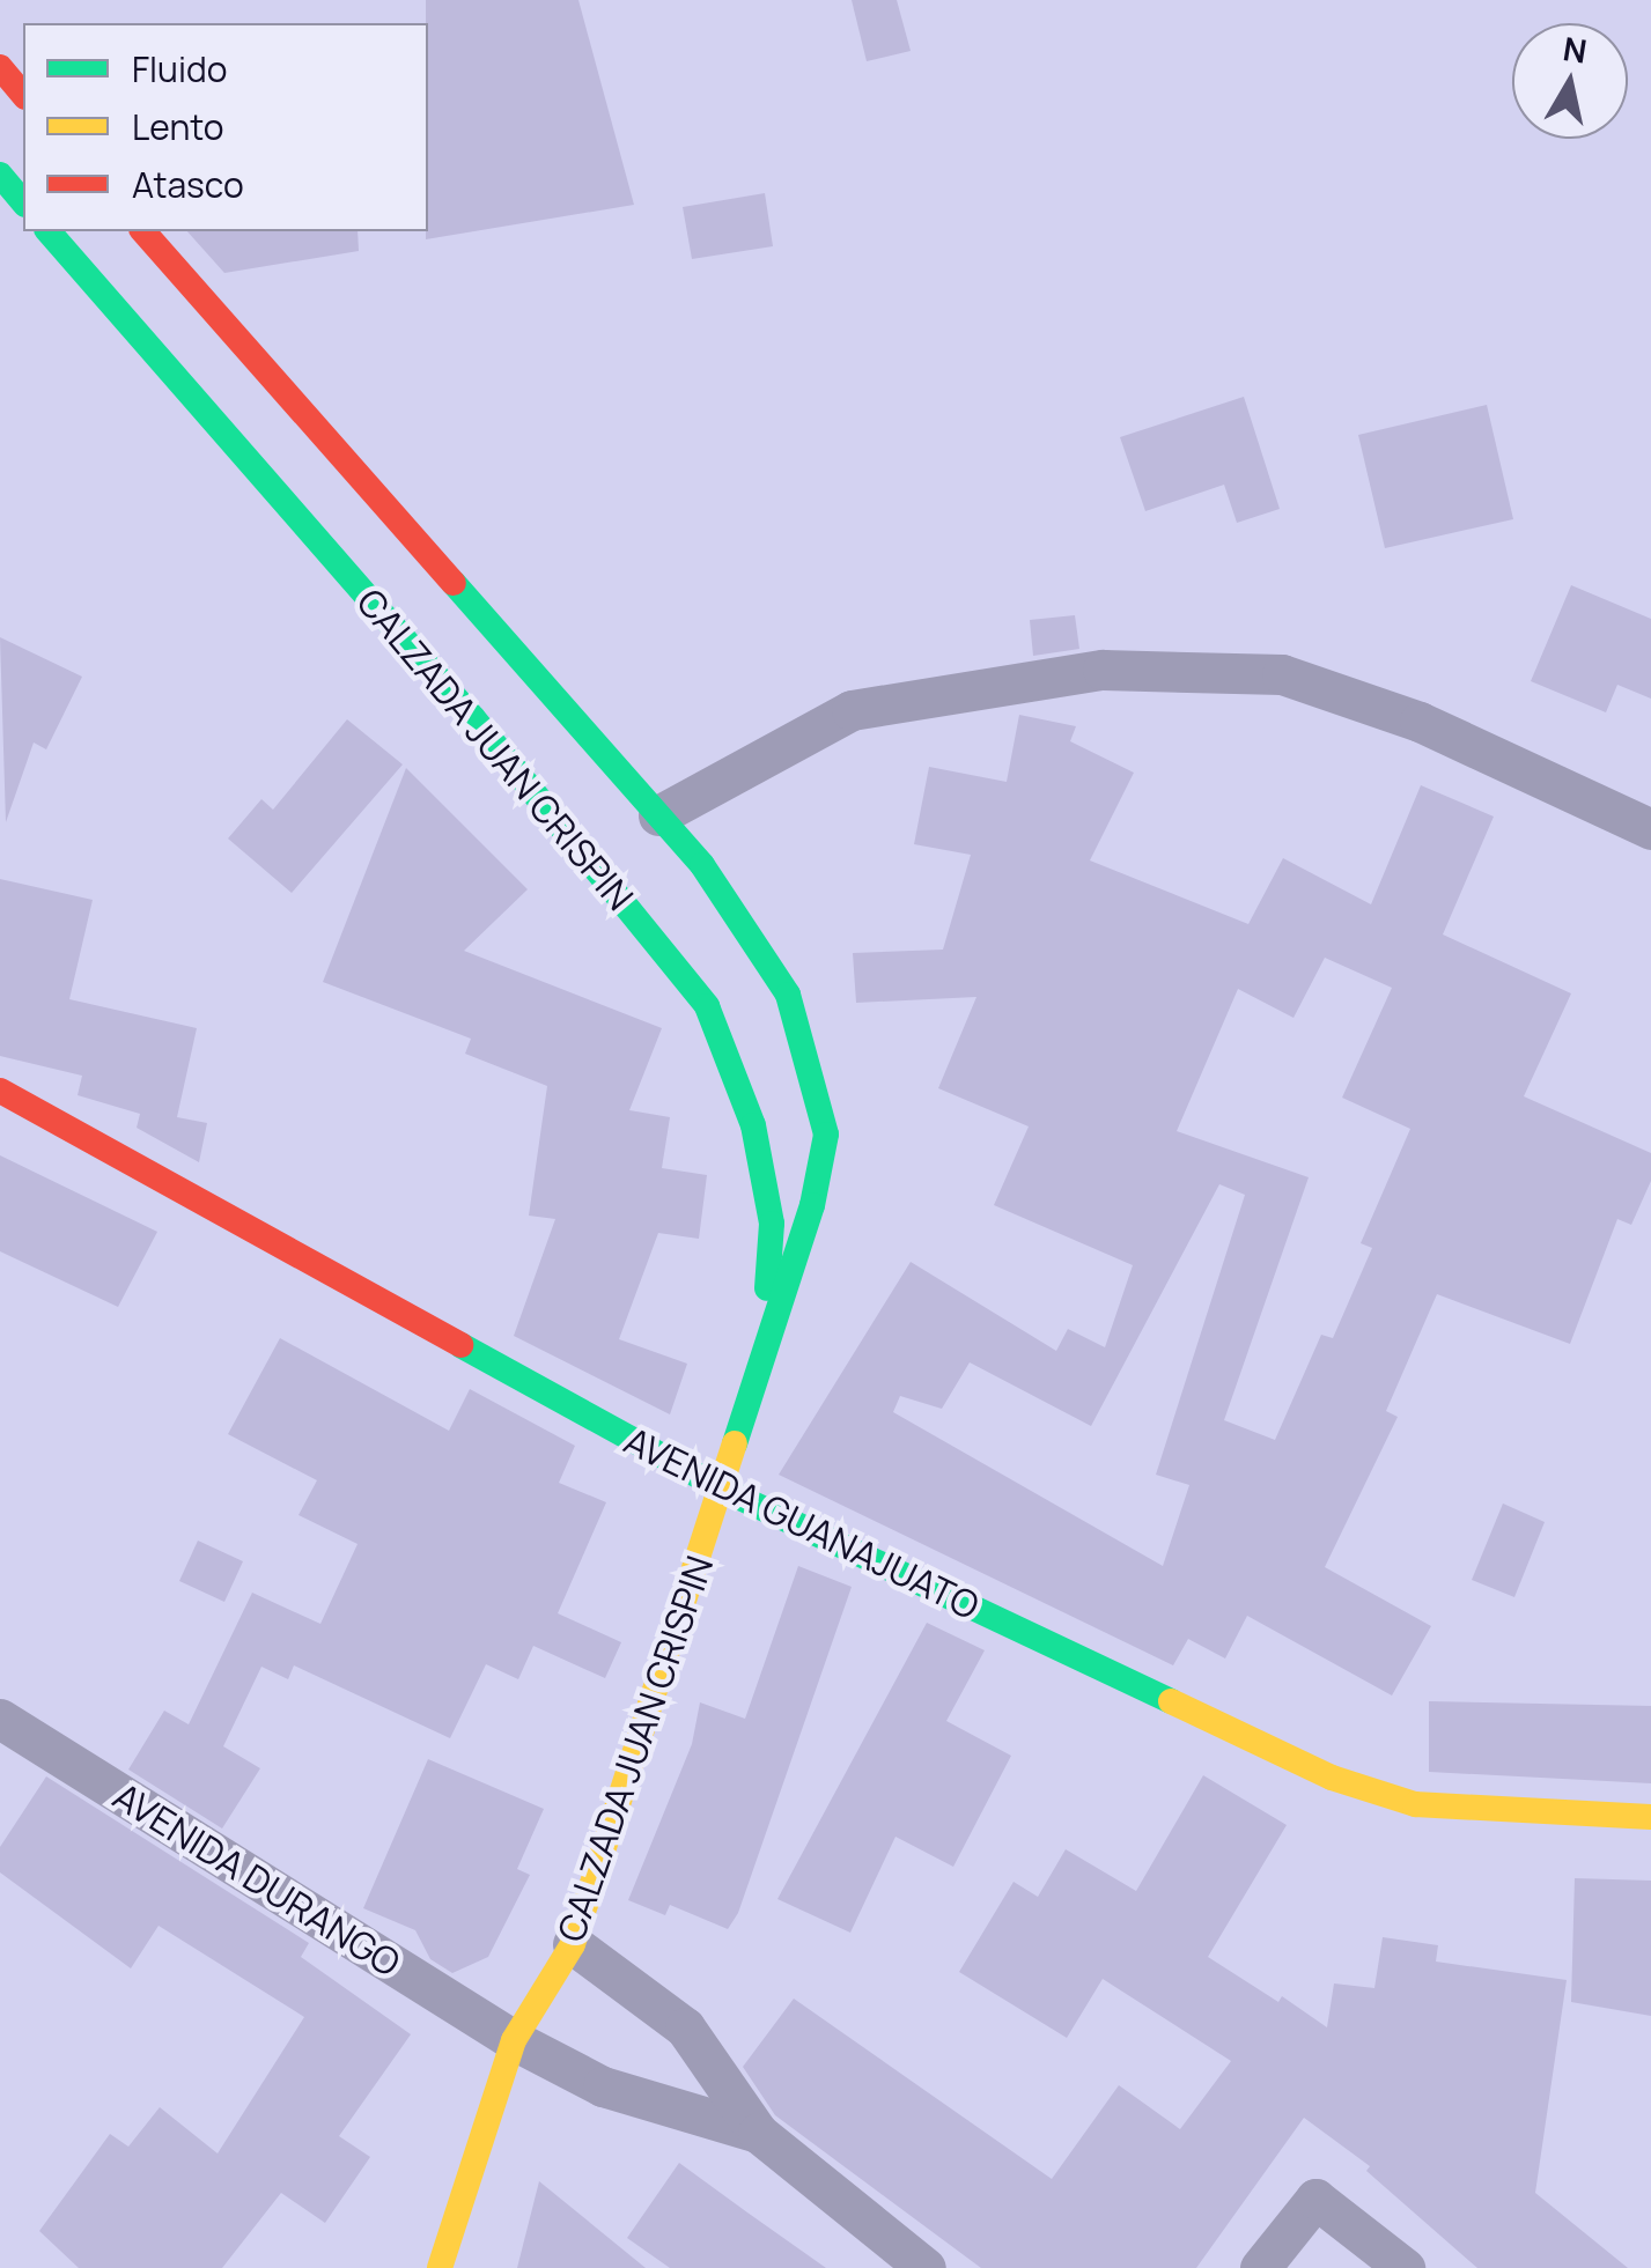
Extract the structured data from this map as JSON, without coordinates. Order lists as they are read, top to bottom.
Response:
{
  "streets": {
    "main road": ["CALZADA JUAN CRISPIN", "AVENIDA GUANAJUATO"],
    "street": ["AVENIDA DURANGO"]
  },
  "crossings": [
    ["CALZADA JUAN CRISPIN", "AVENIDA GUANAJUATO"],
    ["CALZADA JUAN CRISPIN", "AVENIDA DURANGO"]
  ],
  "legend": ["Fluido", "Lento", "Atasco"],
  "north": "top"
}
